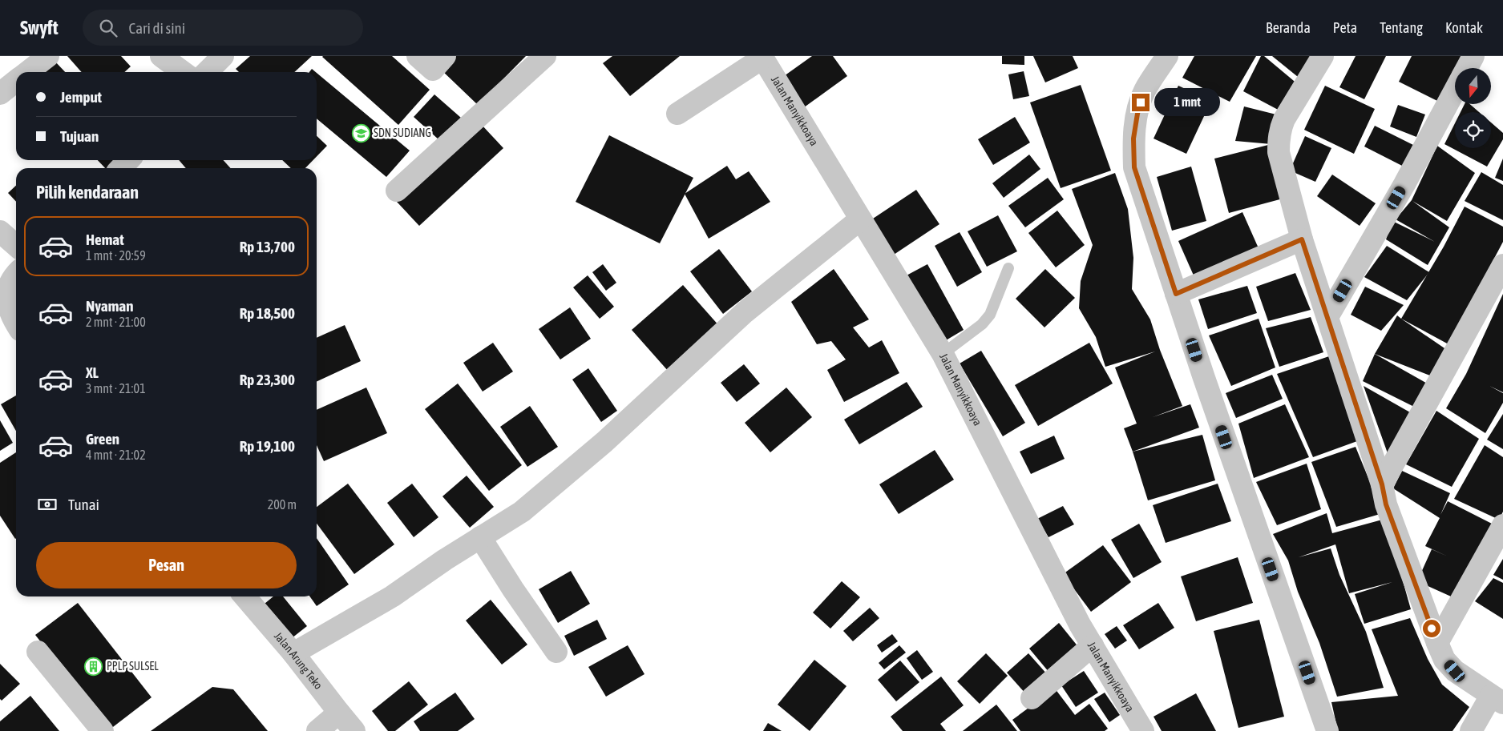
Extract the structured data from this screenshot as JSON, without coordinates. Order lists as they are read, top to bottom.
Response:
{
  "streets": {
    "street": ["Jalan Manyikkoaya", "Jalan Arung Teko"]
  },
  "places": {
    "school or university": ["SDN SUDIANG"],
    "building": ["PPLP SULSEL"]
  },
  "north": "bottom",
  "page": {
    "header": "Swyft",
    "search": "Cari di sini",
    "nav": [
      "Beranda",
      "Peta",
      "Tentang",
      "Kontak"
    ],
    "banner": ["Jemput", "Tujuan"],
    "bubble": "1 mnt",
    "heading": "Pilih kendaraan",
    "list": [
      {
        "name": "Hemat",
        "note": "1 mnt · 20:59",
        "value": "Rp 13,700"
      },
      {
        "name": "Nyaman",
        "note": "2 mnt · 21:00",
        "value": "Rp 18,500"
      },
      {
        "name": "XL",
        "note": "3 mnt · 21:01",
        "value": "Rp 23,300"
      },
      {
        "name": "Green",
        "note": "4 mnt · 21:02",
        "value": "Rp 19,100"
      }
    ],
    "pay": ["Tunai", "200 m"],
    "buttons": "Pesan"
  }
}
